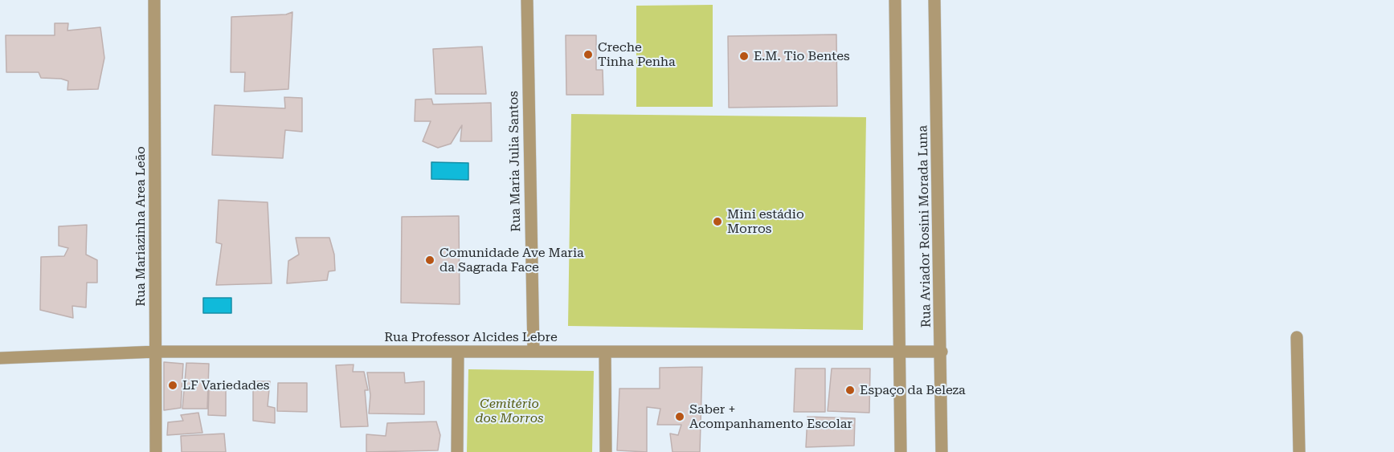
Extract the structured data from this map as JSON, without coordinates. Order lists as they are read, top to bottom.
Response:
{
  "streets": {
    "street": [
      "Rua Maria Julia Santos",
      "Rua Mariazinha Area Leão",
      "Rua Aviador Rosini Morada Luna",
      "Rua Professor Alcides Lebre"
    ]
  },
  "crossings": [
    ["Rua Maria Julia Santos", "Rua Professor Alcides Lebre"],
    ["Rua Mariazinha Area Leão", "Rua Professor Alcides Lebre"],
    ["Rua Aviador Rosini Morada Luna", "Rua Professor Alcides Lebre"]
  ],
  "parks": ["Cemitério dos Morros"],
  "places": [
    "Creche Tinha Penha",
    "E.M. Tio Bentes",
    "Mini estádio Morros",
    "Comunidade Ave Maria da Sagrada Face",
    "LF Variedades",
    "Espaço da Beleza",
    "Saber + Acompanhamento Escolar"
  ]
}
